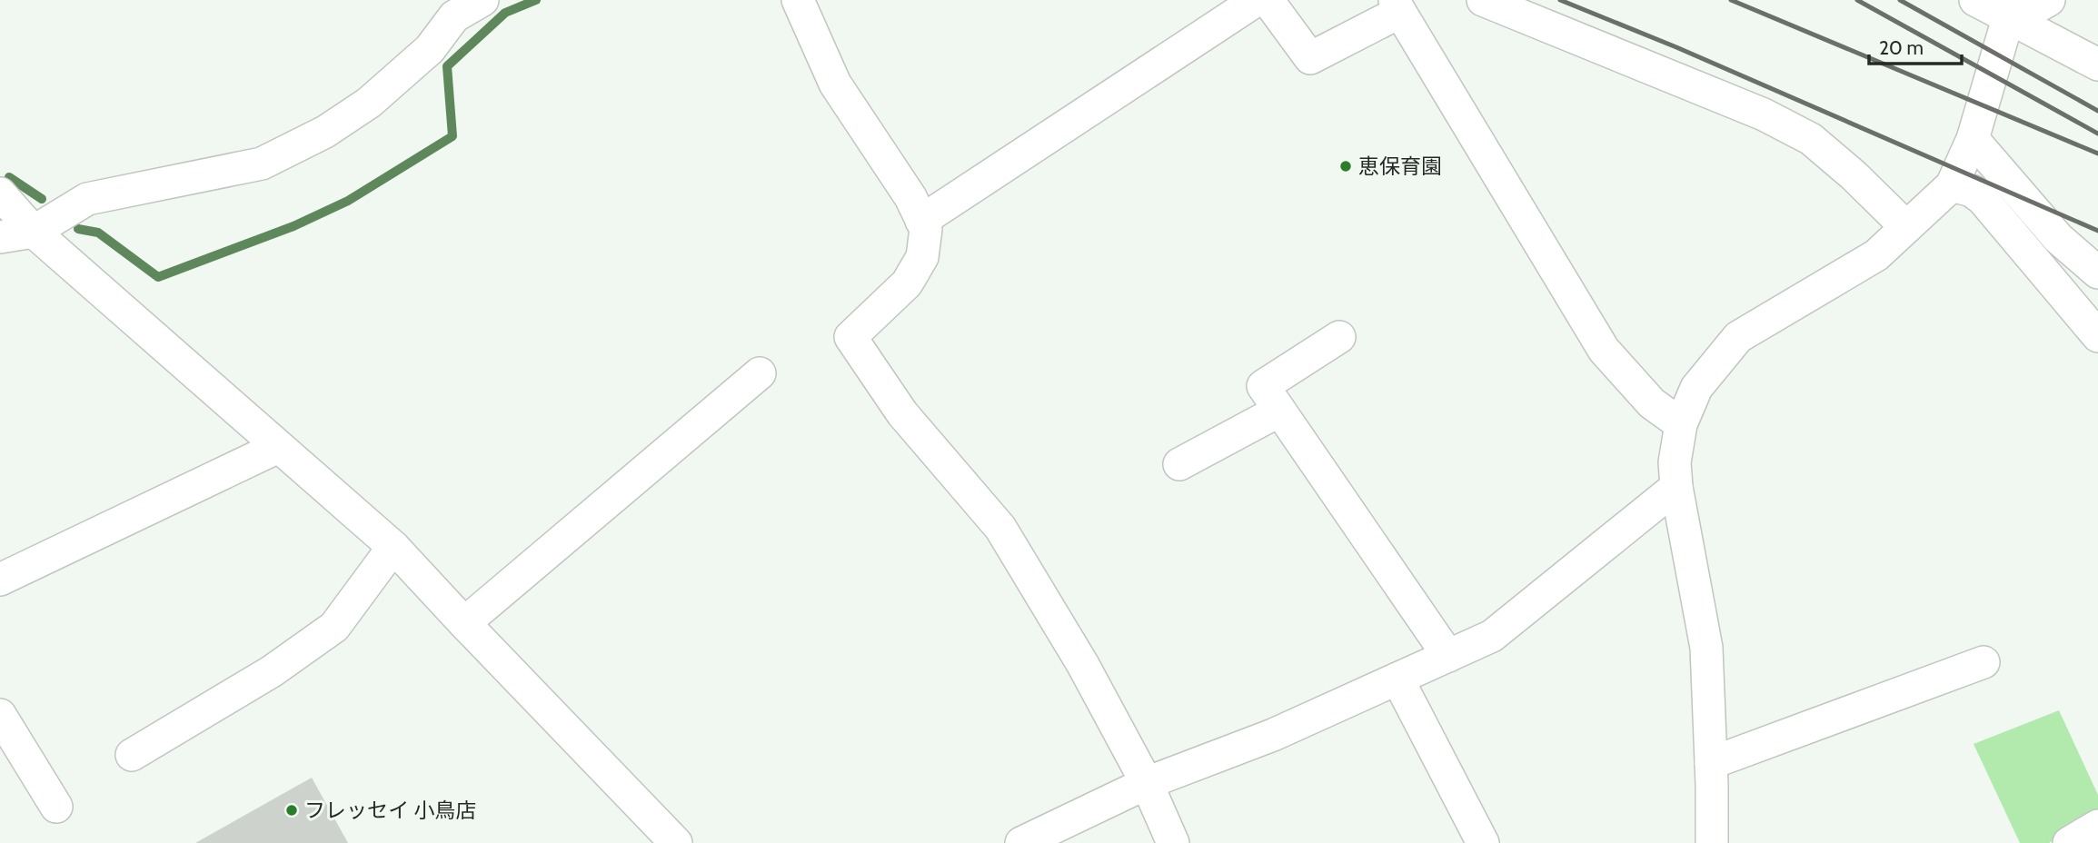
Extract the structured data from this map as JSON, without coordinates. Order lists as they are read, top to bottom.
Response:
{
  "places": ["恵保育園", "フレッセイ 小鳥店"],
  "scale_bar": "20 m"
}
